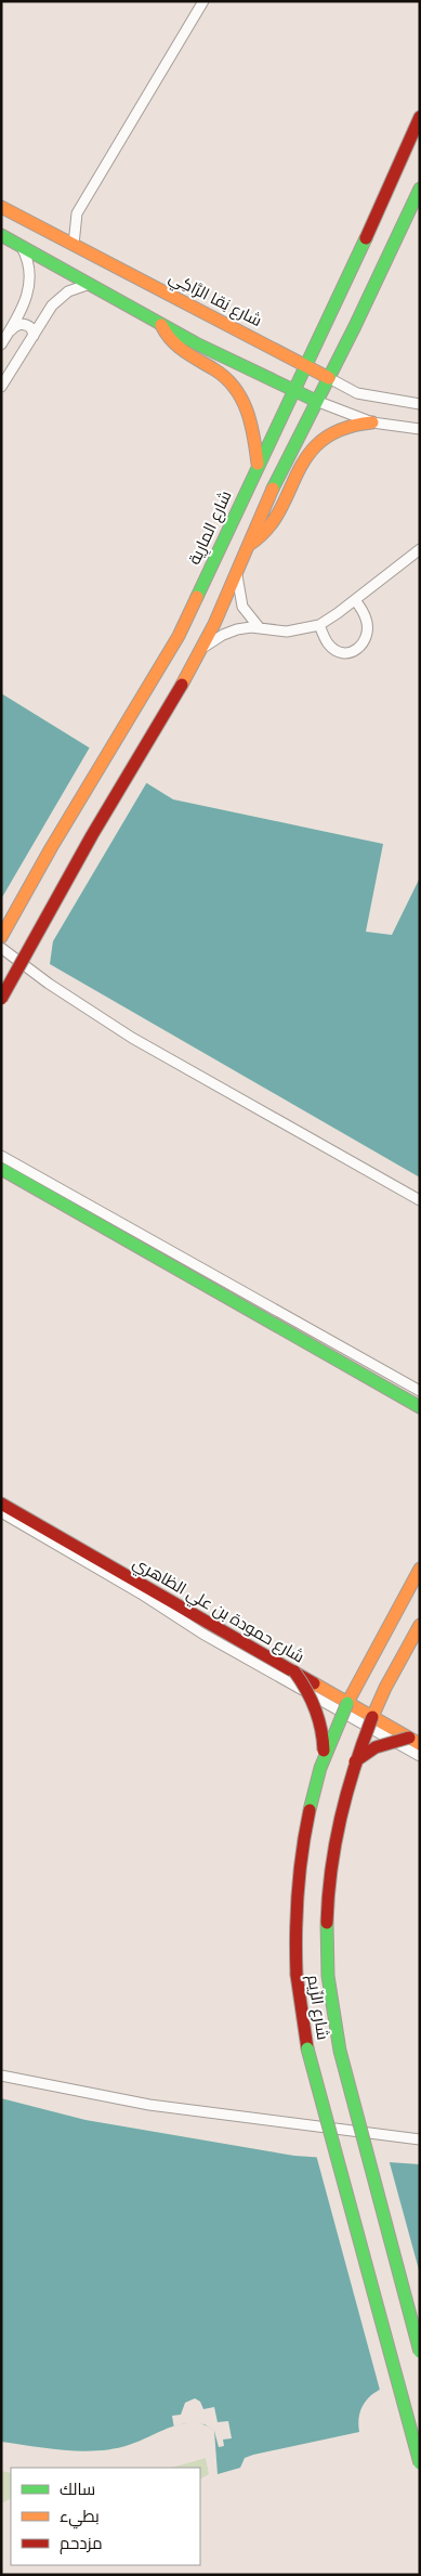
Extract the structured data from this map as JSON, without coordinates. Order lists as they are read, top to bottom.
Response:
{
  "streets": {
    "street": [
      "شارع نِقا الرَّاكِي",
      "شارع المارِية",
      "شارع حمودة بن علي الظاهري",
      "شارع الرِّيم"
    ]
  },
  "crossings": [
    ["شارع نِقا الرَّاكِي", "شارع المارِية"],
    ["شارع حمودة بن علي الظاهري", "شارع الرِّيم"]
  ],
  "legend": ["سالك", "بطيء", "مزدحم"]
}
